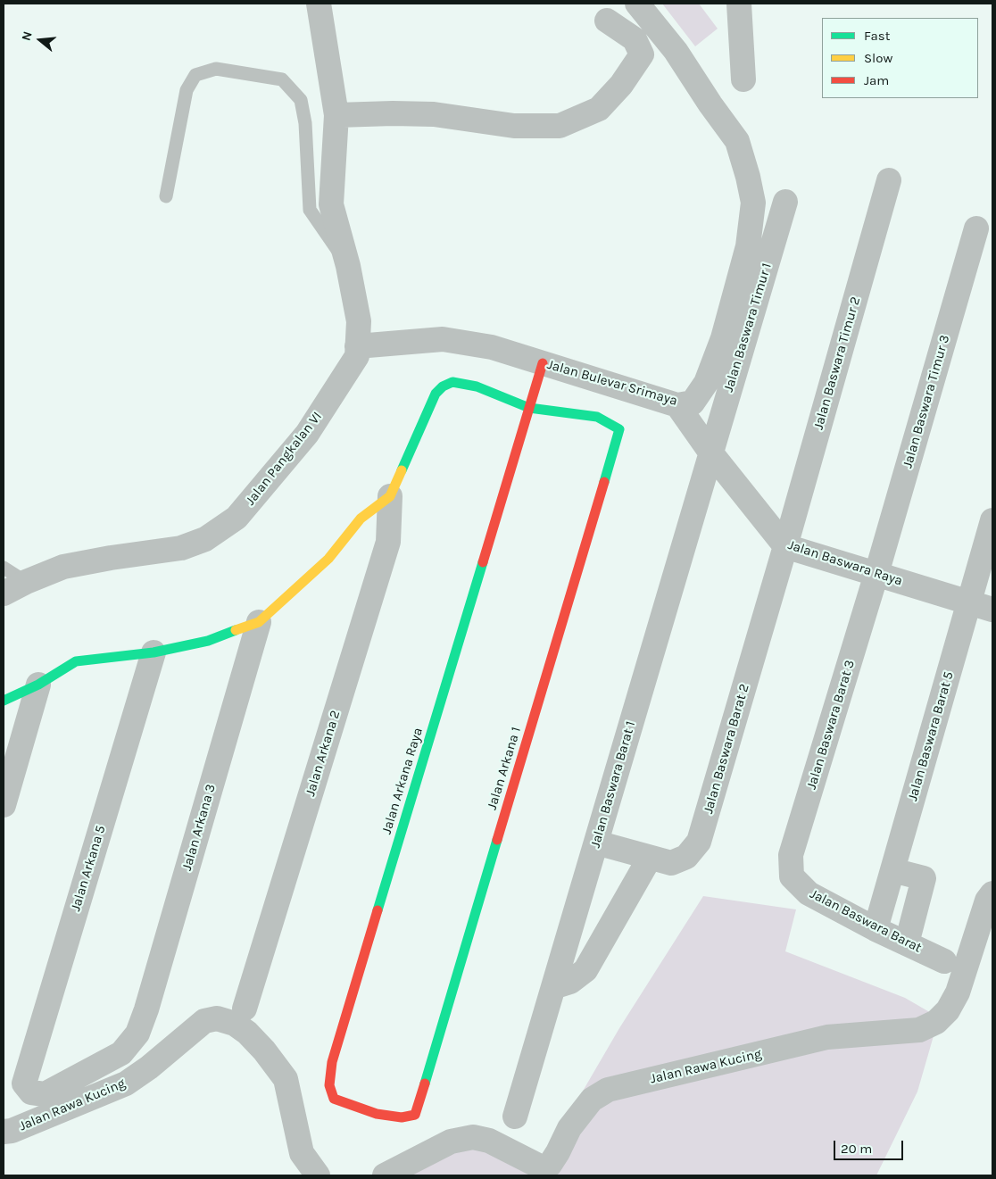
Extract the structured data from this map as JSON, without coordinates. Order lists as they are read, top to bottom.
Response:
{
  "streets": {
    "street": [
      "Jalan Baswara Timur 1",
      "Jalan Baswara Timur 2",
      "Jalan Bulevar Srimaya",
      "Jalan Baswara Timur 3",
      "Jalan Pangkalan VI",
      "Jalan Baswara Raya",
      "Jalan Baswara Barat 3",
      "Jalan Baswara Barat 5",
      "Jalan Baswara Barat 2",
      "Jalan Arkana 2",
      "Jalan Arkana 1",
      "Jalan Arkana Raya",
      "Jalan Baswara Barat 1",
      "Jalan Arkana 3",
      "Jalan Arkana 5",
      "Jalan Baswara Barat",
      "Jalan Rawa Kucing"
    ]
  },
  "crossings": [
    ["Jalan Baswara Timur 1", "Jalan Baswara Raya"],
    ["Jalan Baswara Timur 1", "Jalan Baswara Barat 1"],
    ["Jalan Baswara Timur 2", "Jalan Baswara Raya"],
    ["Jalan Baswara Timur 2", "Jalan Baswara Barat 2"],
    ["Jalan Bulevar Srimaya", "Jalan Pangkalan VI"],
    ["Jalan Bulevar Srimaya", "Jalan Baswara Raya"],
    ["Jalan Bulevar Srimaya", "Jalan Arkana Raya"],
    ["Jalan Baswara Timur 3", "Jalan Baswara Raya"],
    ["Jalan Baswara Timur 3", "Jalan Baswara Barat 3"],
    ["Jalan Baswara Raya", "Jalan Baswara Barat 3"],
    ["Jalan Baswara Raya", "Jalan Baswara Barat 5"],
    ["Jalan Baswara Raya", "Jalan Baswara Barat 2"],
    ["Jalan Baswara Raya", "Jalan Baswara Barat 1"],
    ["Jalan Baswara Barat 3", "Jalan Baswara Barat"],
    ["Jalan Baswara Barat 5", "Jalan Baswara Barat"],
    ["Jalan Baswara Barat 2", "Jalan Baswara Barat 1"],
    ["Jalan Arkana 1", "Jalan Arkana Raya"],
    ["Jalan Arkana 3", "Jalan Arkana 5"]
  ],
  "legend": ["Fast", "Slow", "Jam"],
  "scale_bar": "20 m",
  "north": "left"
}
